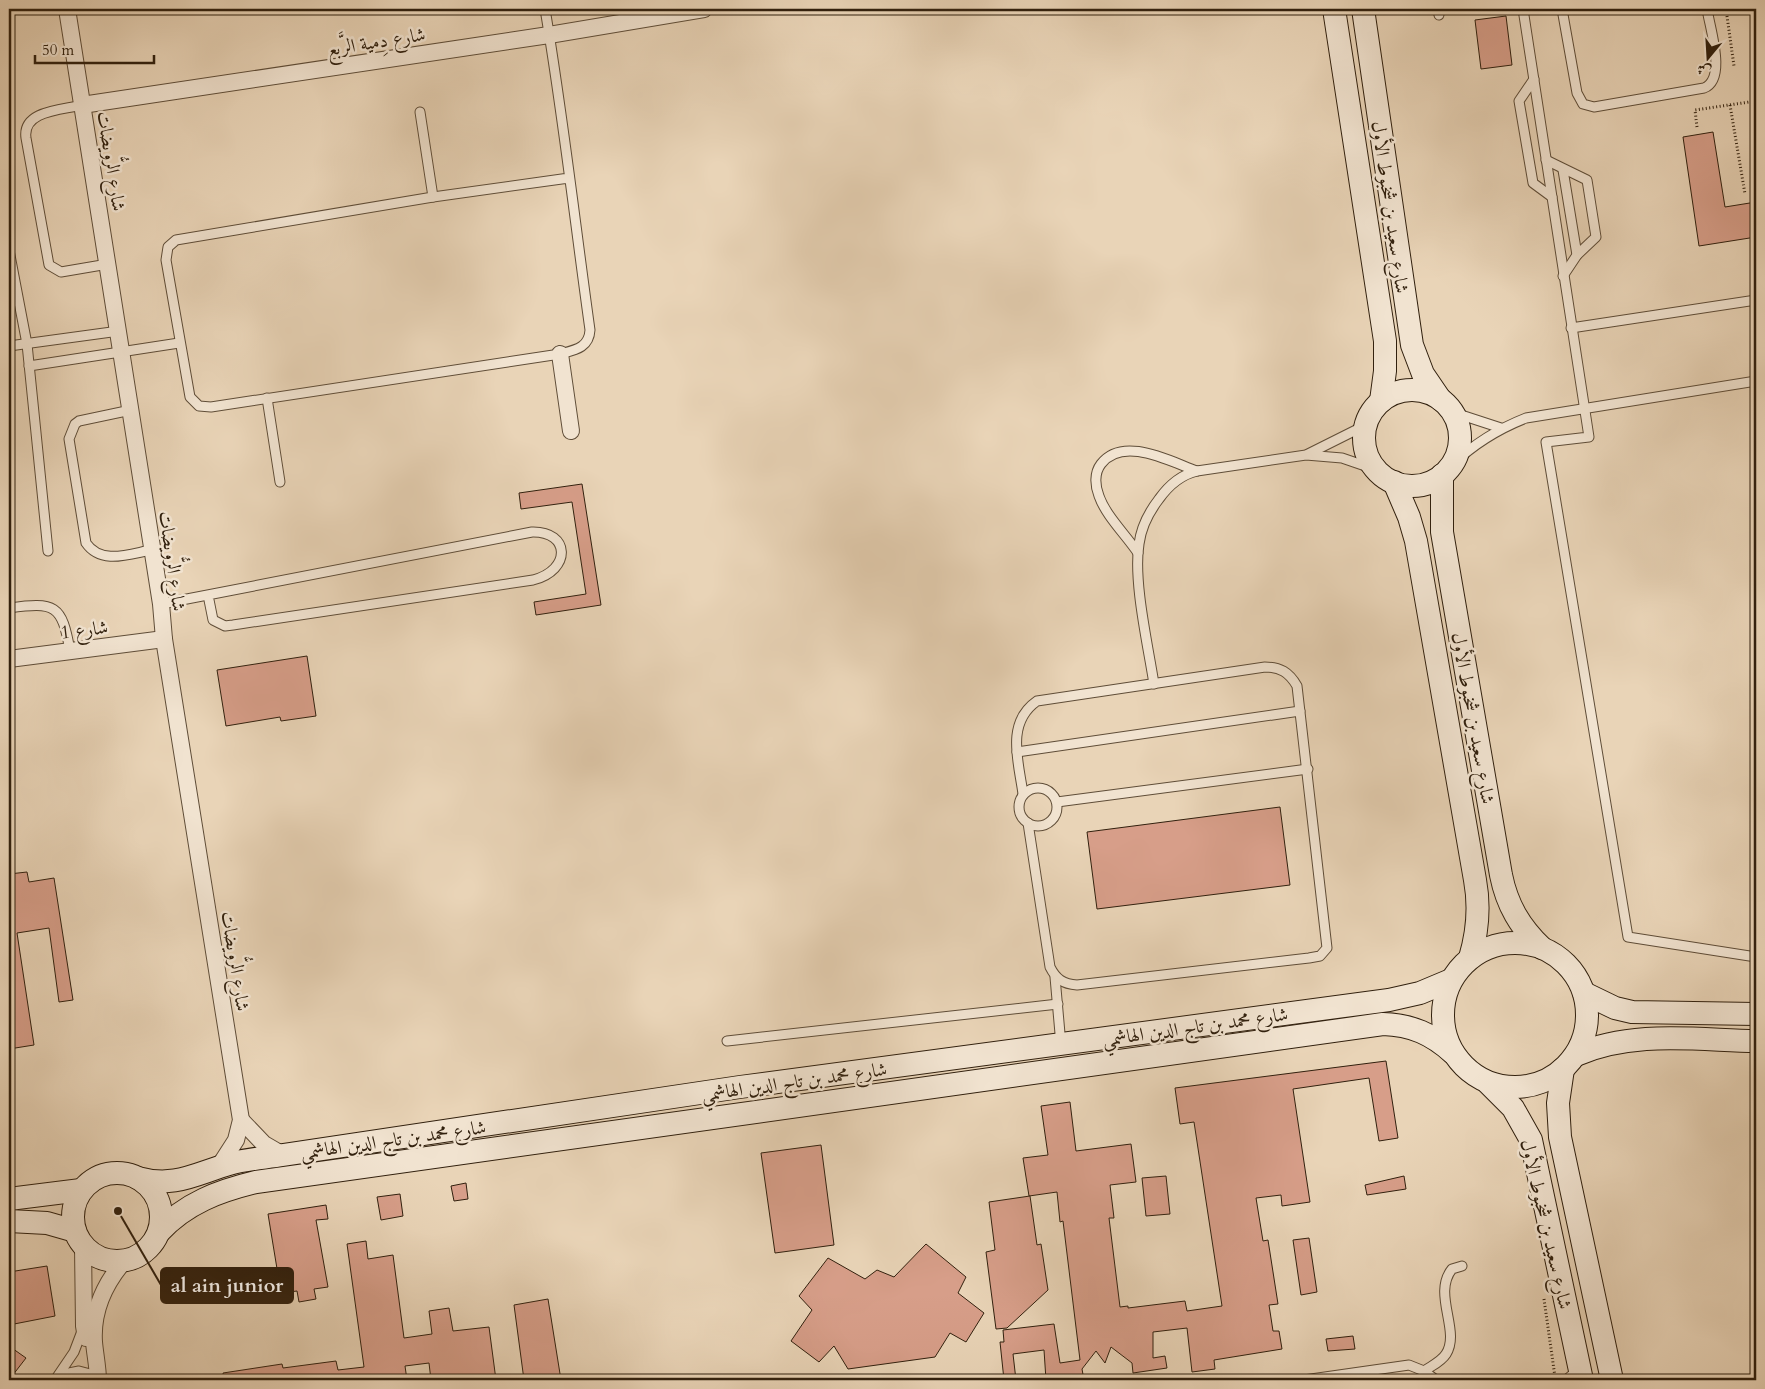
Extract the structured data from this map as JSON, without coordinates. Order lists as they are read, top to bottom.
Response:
{
  "streets": {
    "street": [
      "شارع دِمية الرَّبع",
      "شارع الرُّويضات",
      "شارع سعيد بن شخبوط الأول",
      "شارع 1",
      "شارع محمد بن تاج الدين الهاشمي"
    ]
  },
  "crossings": [
    ["شارع دِمية الرَّبع", "شارع الرُّويضات"],
    ["شارع الرُّويضات", "شارع 1"],
    ["شارع الرُّويضات", "شارع محمد بن تاج الدين الهاشمي"],
    ["شارع سعيد بن شخبوط الأول", "شارع محمد بن تاج الدين الهاشمي"]
  ],
  "places": ["al ain junior"],
  "scale_bar": "50 m",
  "north": "bottom"
}
